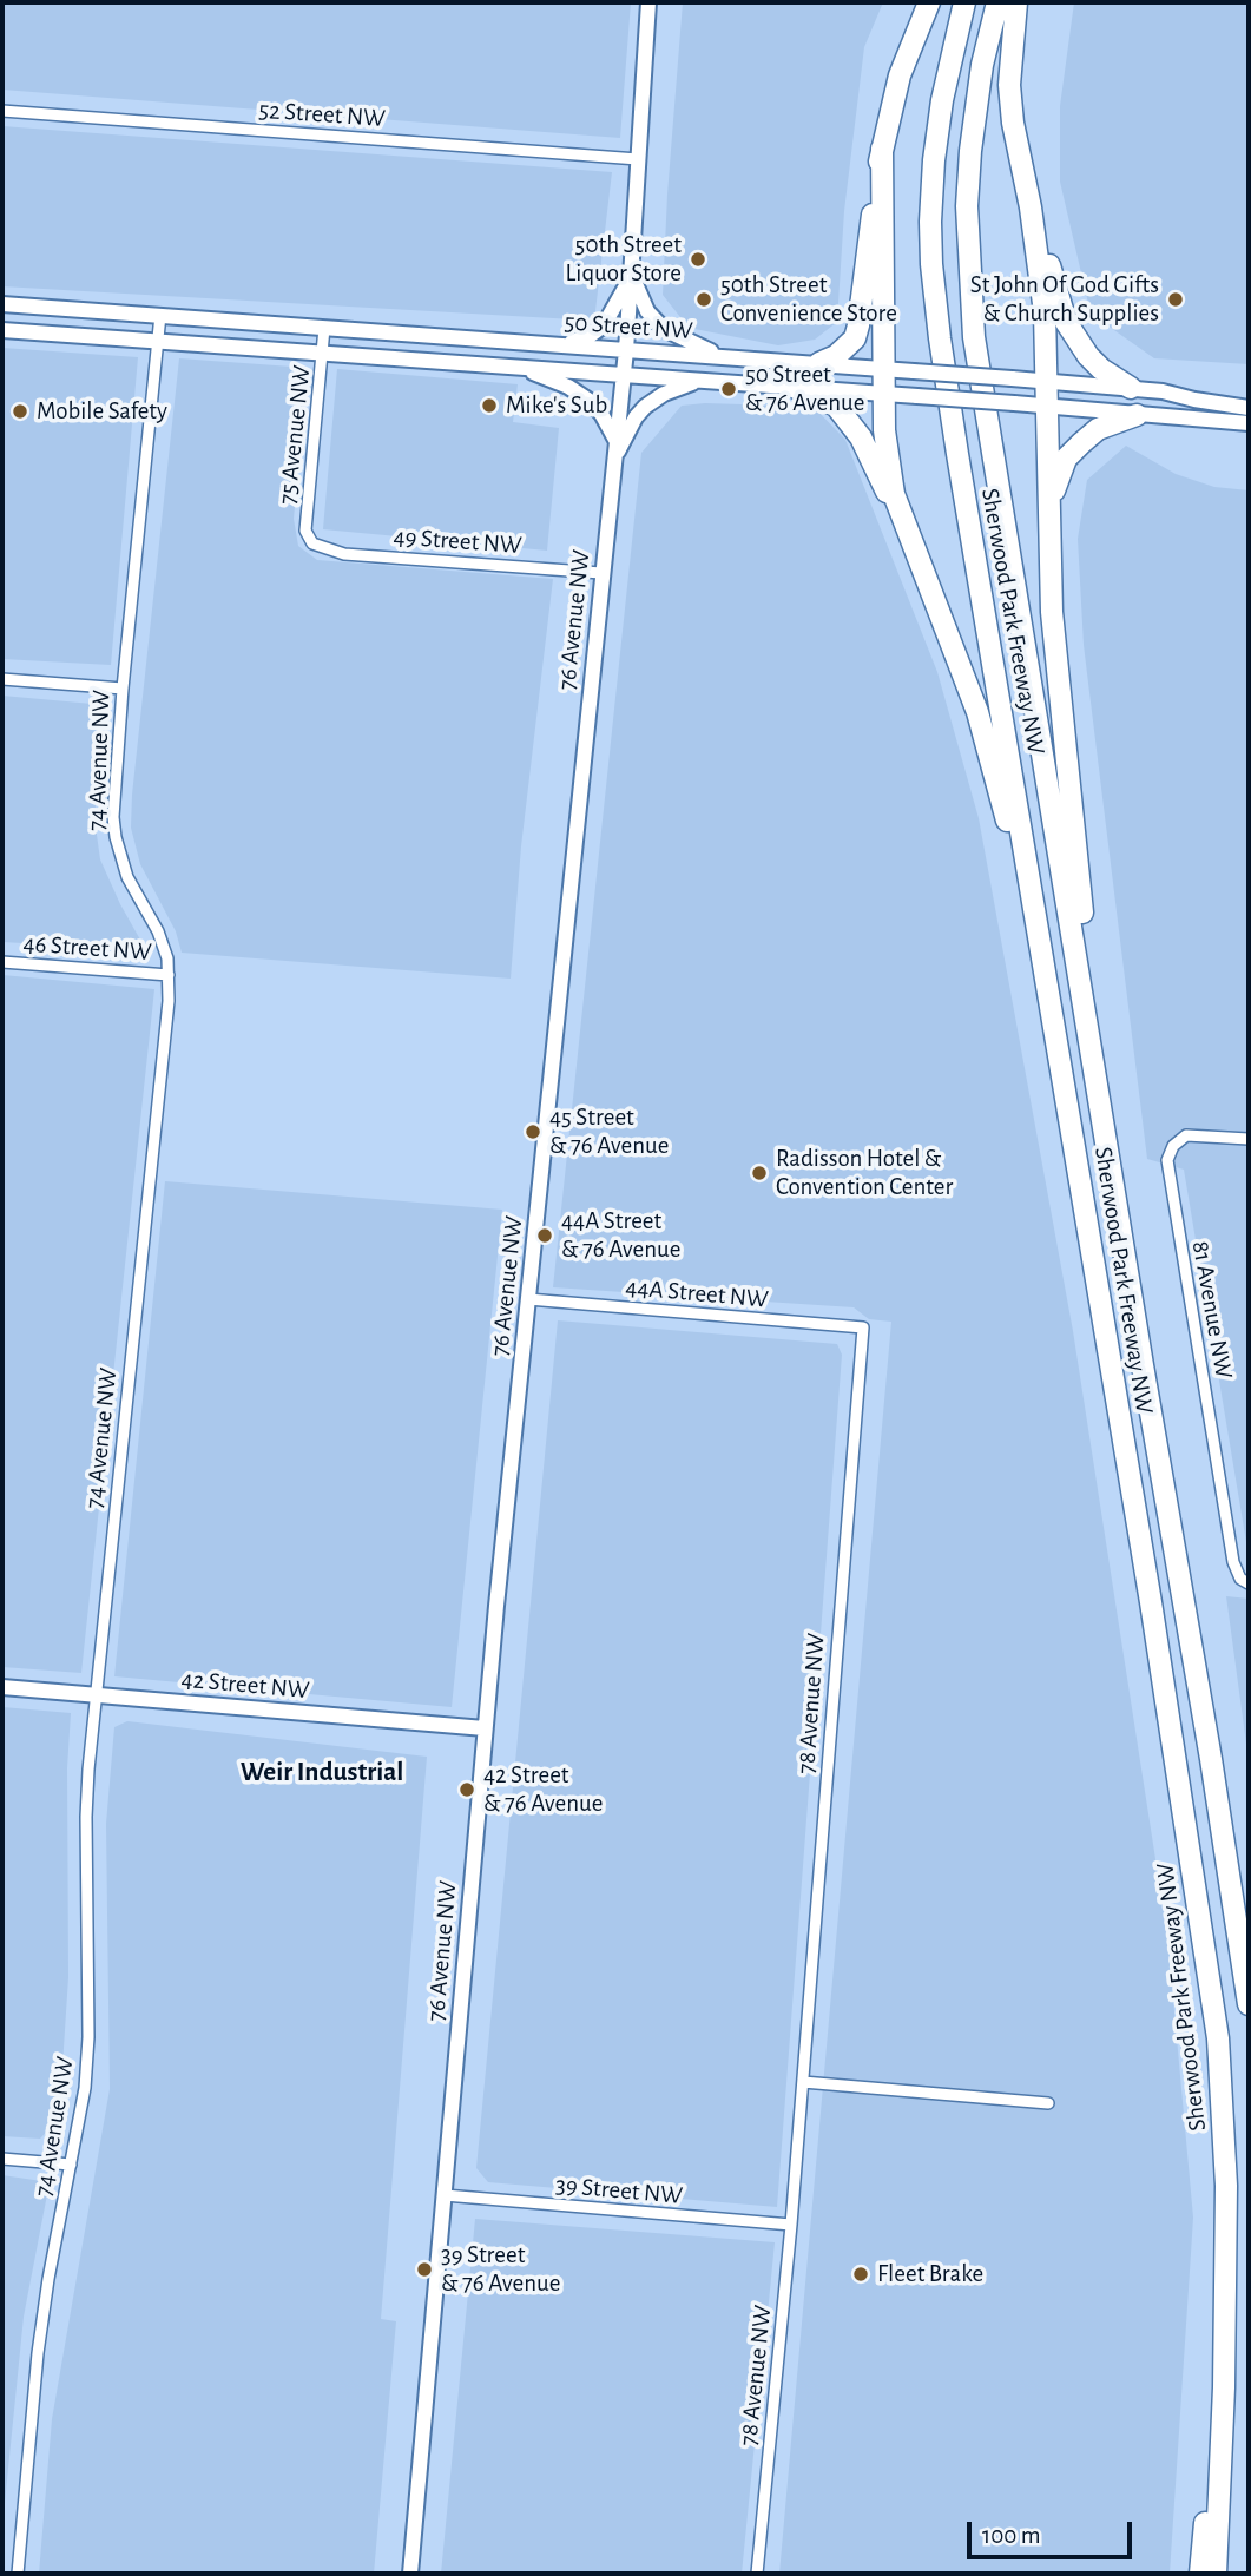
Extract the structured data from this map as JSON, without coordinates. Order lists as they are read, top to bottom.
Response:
{
  "streets": {
    "highway": ["Sherwood Park Freeway NW"],
    "street": [
      "52 Street NW",
      "50 Street NW",
      "75 Avenue NW",
      "49 Street NW",
      "76 Avenue NW",
      "74 Avenue NW",
      "46 Street NW",
      "44A Street NW",
      "81 Avenue NW",
      "42 Street NW",
      "78 Avenue NW",
      "39 Street NW"
    ]
  },
  "crossings": [
    ["52 Street NW", "76 Avenue NW"],
    ["50 Street NW", "75 Avenue NW"],
    ["50 Street NW", "76 Avenue NW"],
    ["50 Street NW", "74 Avenue NW"],
    ["75 Avenue NW", "49 Street NW"],
    ["49 Street NW", "76 Avenue NW"],
    ["76 Avenue NW", "44A Street NW"],
    ["76 Avenue NW", "42 Street NW"],
    ["76 Avenue NW", "39 Street NW"],
    ["74 Avenue NW", "46 Street NW"],
    ["74 Avenue NW", "42 Street NW"],
    ["44A Street NW", "78 Avenue NW"],
    ["78 Avenue NW", "39 Street NW"]
  ],
  "districts": ["Weir Industrial"],
  "places": [
    "50th Street Liquor Store",
    "50th Street Convenience Store",
    "St John Of God Gifts & Church Supplies",
    "50 Street & 76 Avenue",
    "Mike's Sub",
    "Mobile Safety",
    "45 Street & 76 Avenue",
    "Radisson Hotel & Convention Center",
    "44A Street & 76 Avenue",
    "42 Street & 76 Avenue",
    "39 Street & 76 Avenue",
    "Fleet Brake"
  ],
  "scale_bar": "100 m"
}
